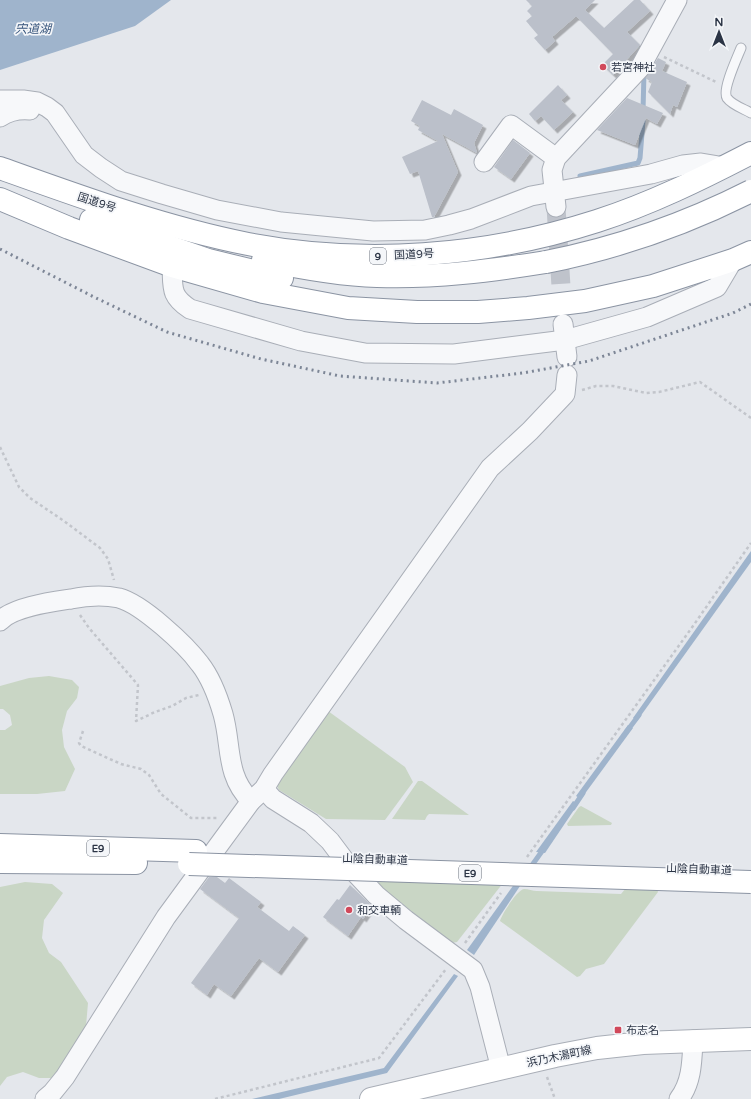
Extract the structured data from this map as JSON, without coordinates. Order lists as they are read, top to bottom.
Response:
{
  "streets": {
    "main road": [
      "国道9号",
      "9",
      "E9",
      "山陰自動車道",
      "浜乃木湯町線"
    ]
  },
  "water": ["宍道湖"],
  "places": {
    "other": ["若宮神社", "和交車輌"],
    "transit": ["布志名"]
  },
  "north": "top"
}
